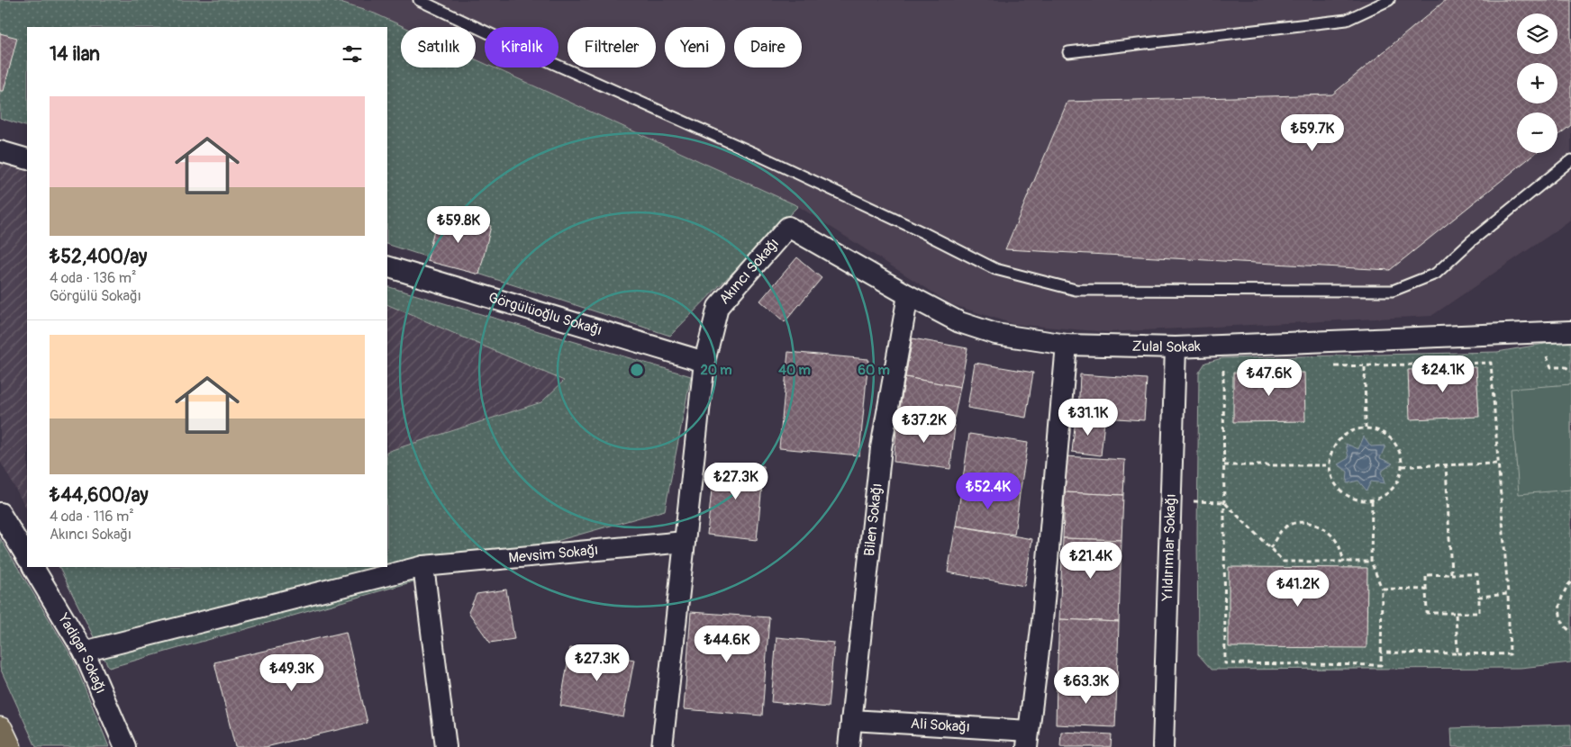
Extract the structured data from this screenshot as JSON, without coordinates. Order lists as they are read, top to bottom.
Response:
{
  "streets": {
    "street": [
      "Akıncı Sokağı",
      "Görgülüoğlu Sokağı",
      "Zulal Sokak",
      "Bilen Sokağı",
      "Yıldırımlar Sokağı",
      "Mevsim Sokağı",
      "Yadigar Sokağı",
      "Ali Sokağı"
    ]
  },
  "crossings": [
    ["Akıncı Sokağı", "Görgülüoğlu Sokağı"],
    ["Akıncı Sokağı", "Zulal Sokak"],
    ["Akıncı Sokağı", "Mevsim Sokağı"],
    ["Zulal Sokak", "Bilen Sokağı"],
    ["Zulal Sokak", "Yıldırımlar Sokağı"],
    ["Bilen Sokağı", "Ali Sokağı"],
    ["Mevsim Sokağı", "Yadigar Sokağı"]
  ],
  "page": {
    "map_buttons": ["+", "−"],
    "chip": [
      "Satılık",
      "Kiralık",
      "Filtreler",
      "Yeni",
      "Daire"
    ],
    "heading": "14 ilan",
    "list": [
      {
        "name": "₺52,400/ay",
        "note": "4 oda · 136 m² · Görgülü Sokağı"
      },
      {
        "name": "₺44,600/ay",
        "note": "4 oda · 116 m² · Akıncı Sokağı"
      }
    ],
    "price": [
      "₺59.7K",
      "₺59.8K",
      "₺24.1K",
      "₺47.6K",
      "₺31.1K",
      "₺37.2K",
      "₺27.3K",
      "₺52.4K",
      "₺21.4K",
      "₺41.2K",
      "₺44.6K",
      "₺27.3K",
      "₺49.3K",
      "₺63.3K"
    ]
  },
  "rings": ["20 m", "40 m", "60 m"]
}
